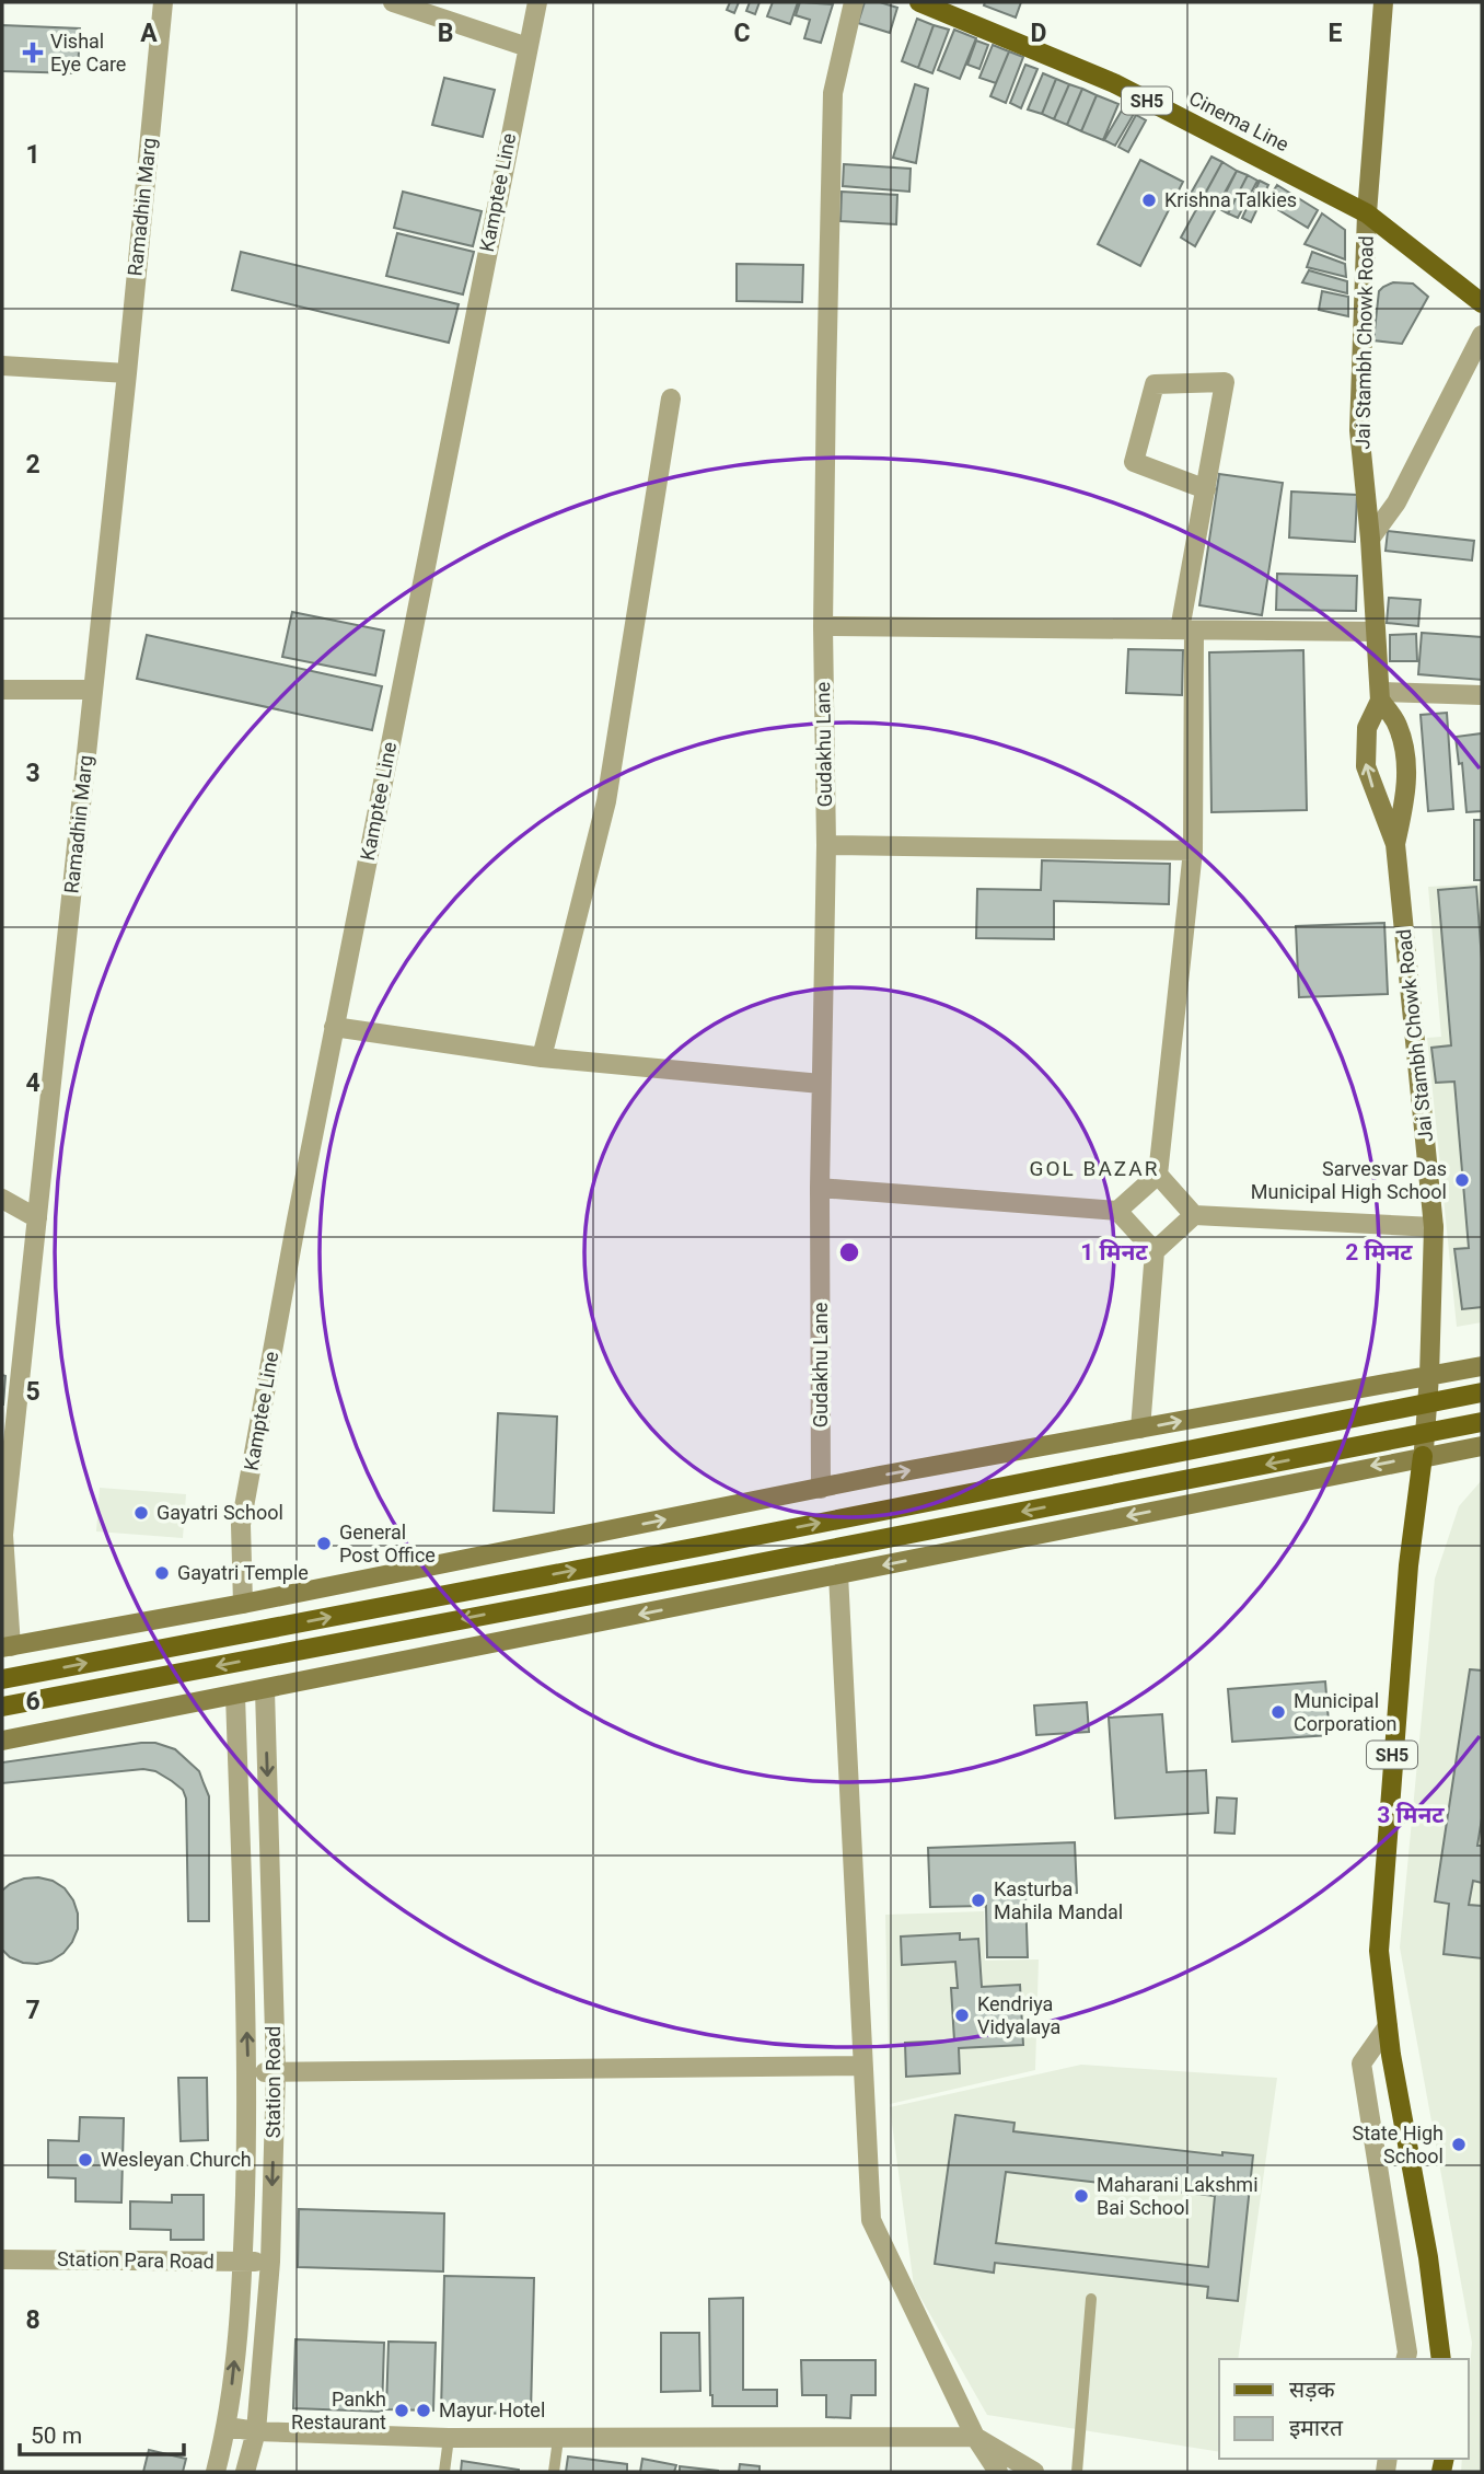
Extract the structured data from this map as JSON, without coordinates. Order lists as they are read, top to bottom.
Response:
{
  "streets": {
    "main road": ["SH5", "Cinema Line"],
    "street": [
      "Kamptee Line",
      "Ramadhin Marg",
      "Jai Stambh Chowk Road",
      "Gudakhu Lane",
      "Station Road",
      "Station Para Road"
    ]
  },
  "crossings": [
    ["SH5", "Cinema Line"],
    ["SH5", "Jai Stambh Chowk Road"],
    ["Cinema Line", "Jai Stambh Chowk Road"],
    ["Station Road", "Station Para Road"]
  ],
  "districts": ["GOL BAZAR"],
  "places": {
    "health": ["Vishal Eye Care"],
    "other": [
      "Krishna Talkies",
      "Sarvesvar Das Municipal High School",
      "Gayatri School",
      "General Post Office",
      "Gayatri Temple",
      "Municipal Corporation",
      "Kasturba Mahila Mandal",
      "Kendriya Vidyalaya",
      "State High School",
      "Wesleyan Church",
      "Maharani Lakshmi Bai School",
      "Pankh Restaurant",
      "Mayur Hotel"
    ]
  },
  "legend": ["सड़क", "इमारत"],
  "scale_bar": "50 m",
  "grid": {
    "columns": [
      "A",
      "B",
      "C",
      "D",
      "E"
    ],
    "rows": [
      "1",
      "2",
      "3",
      "4",
      "5",
      "6",
      "7",
      "8"
    ]
  },
  "rings": ["1 मिनट", "2 मिनट", "3 मिनट"]
}
